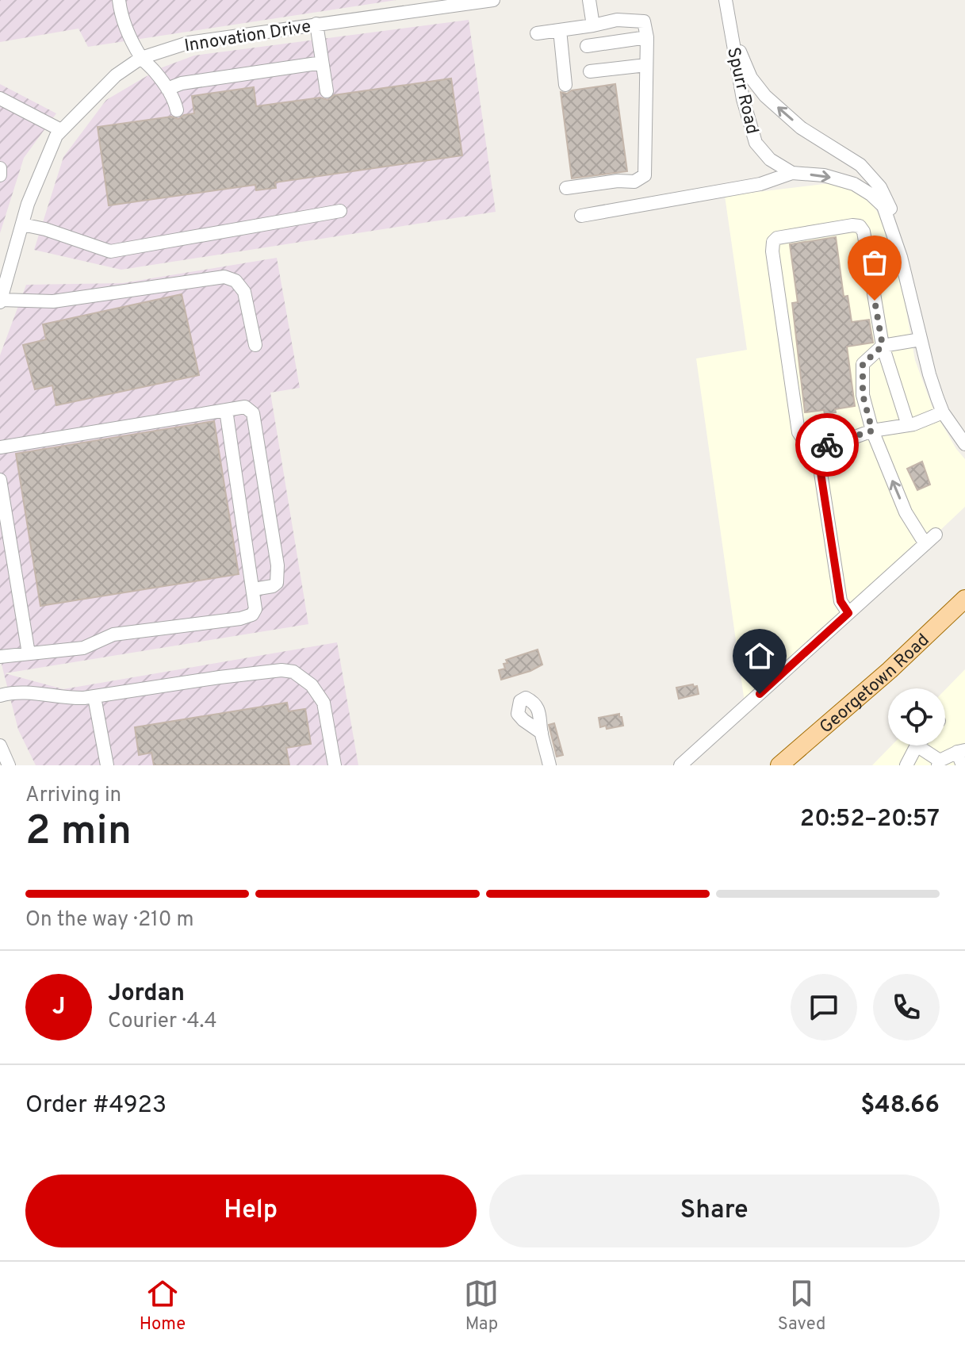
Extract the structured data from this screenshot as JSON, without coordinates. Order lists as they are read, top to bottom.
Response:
{
  "streets": {
    "main road": ["Georgetown Road"],
    "street": ["Innovation Drive", "Spurr Road"]
  },
  "page": {
    "heading": ["2 min", "Arriving in", "20:52–20:57"],
    "panel": [
      "Jordan",
      "Courier · 4.4",
      "Order #4923",
      "$48.66"
    ],
    "bar": "On the way · 210 m",
    "round": "J",
    "buttons": ["Help", "Share"],
    "tabs": ["Home", "Map", "Saved"]
  }
}
